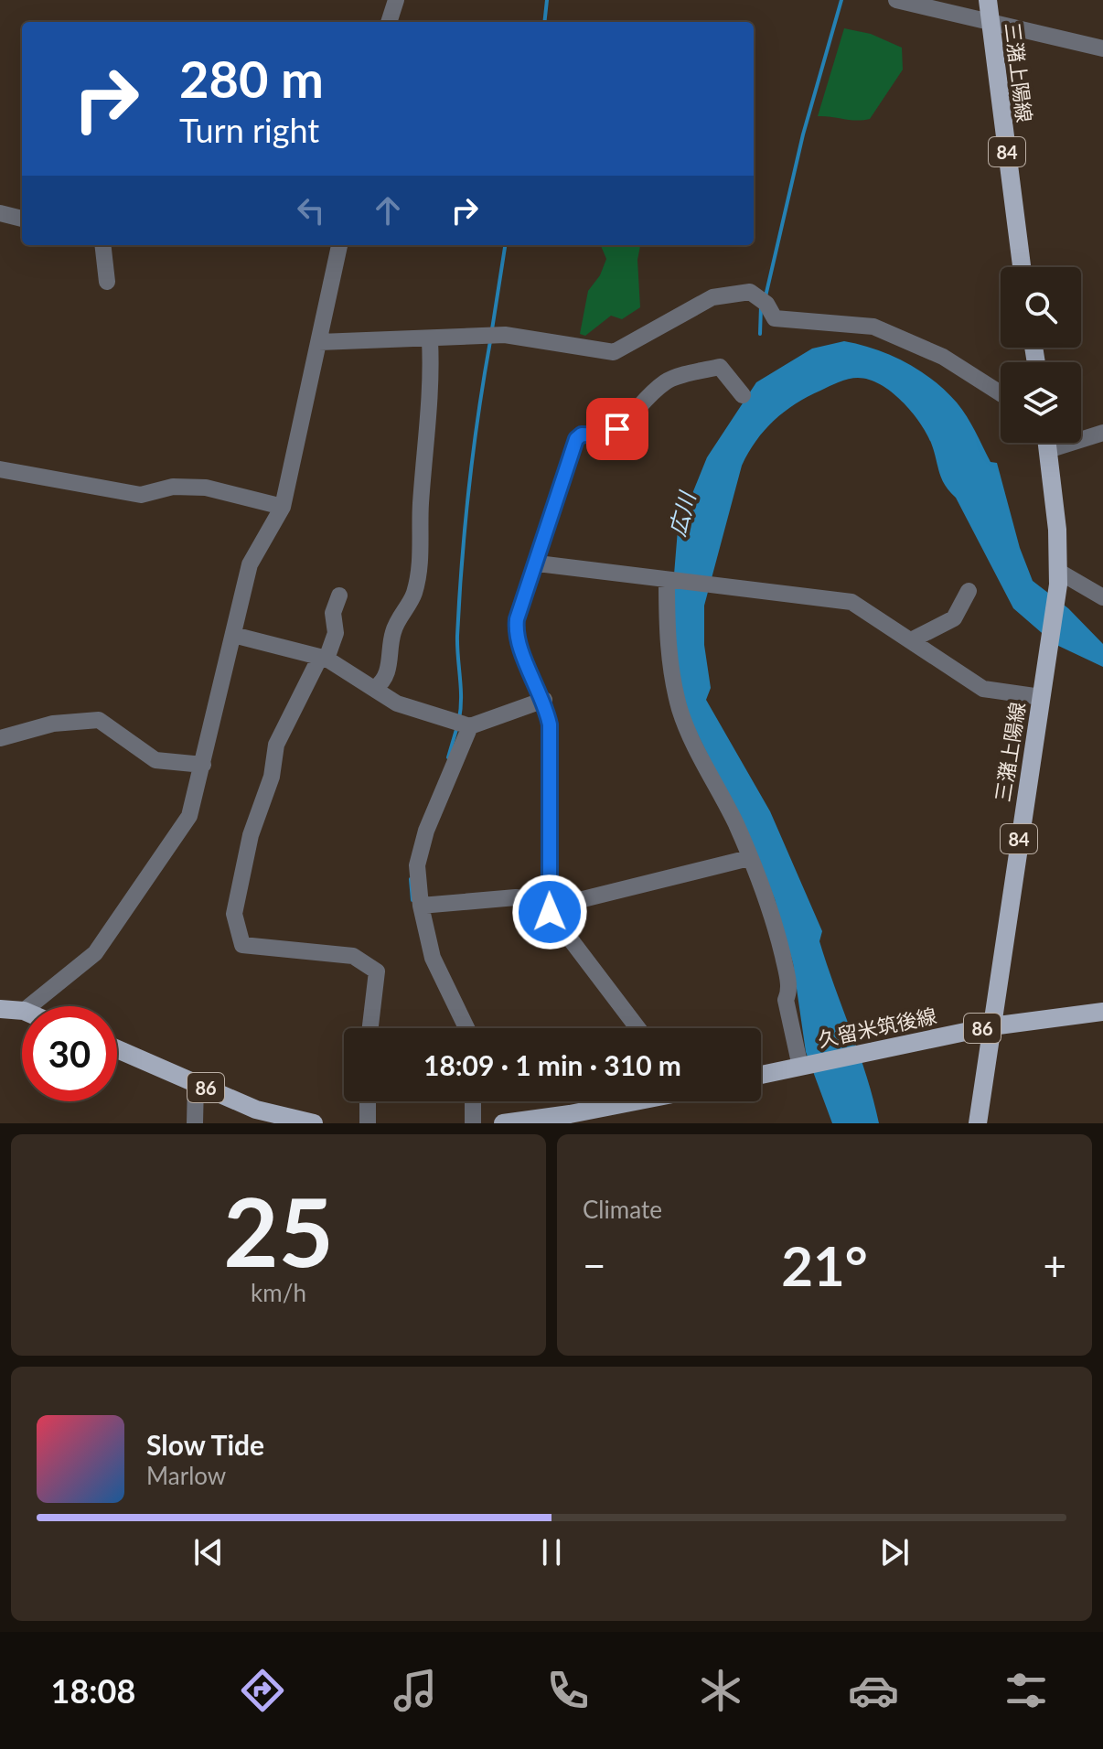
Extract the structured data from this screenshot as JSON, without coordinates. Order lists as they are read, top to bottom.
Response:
{
  "streets": {
    "main road": [
      "三潴上陽線",
      "84",
      "久留米筑後線",
      "86"
    ]
  },
  "crossings": [
    ["三潴上陽線", "久留米筑後線"]
  ],
  "water": ["広川"],
  "page": {
    "turn": ["280 m", "Turn right"],
    "limit": "30",
    "trip": "18:09 · 1 min · 310 m",
    "tile": [
      ["25", "km/h"],
      "Climate"
    ],
    "heat": ["−", "21°", "+"],
    "song": ["Slow Tide", "Marlow"],
    "tabs": "18:08"
  }
}
